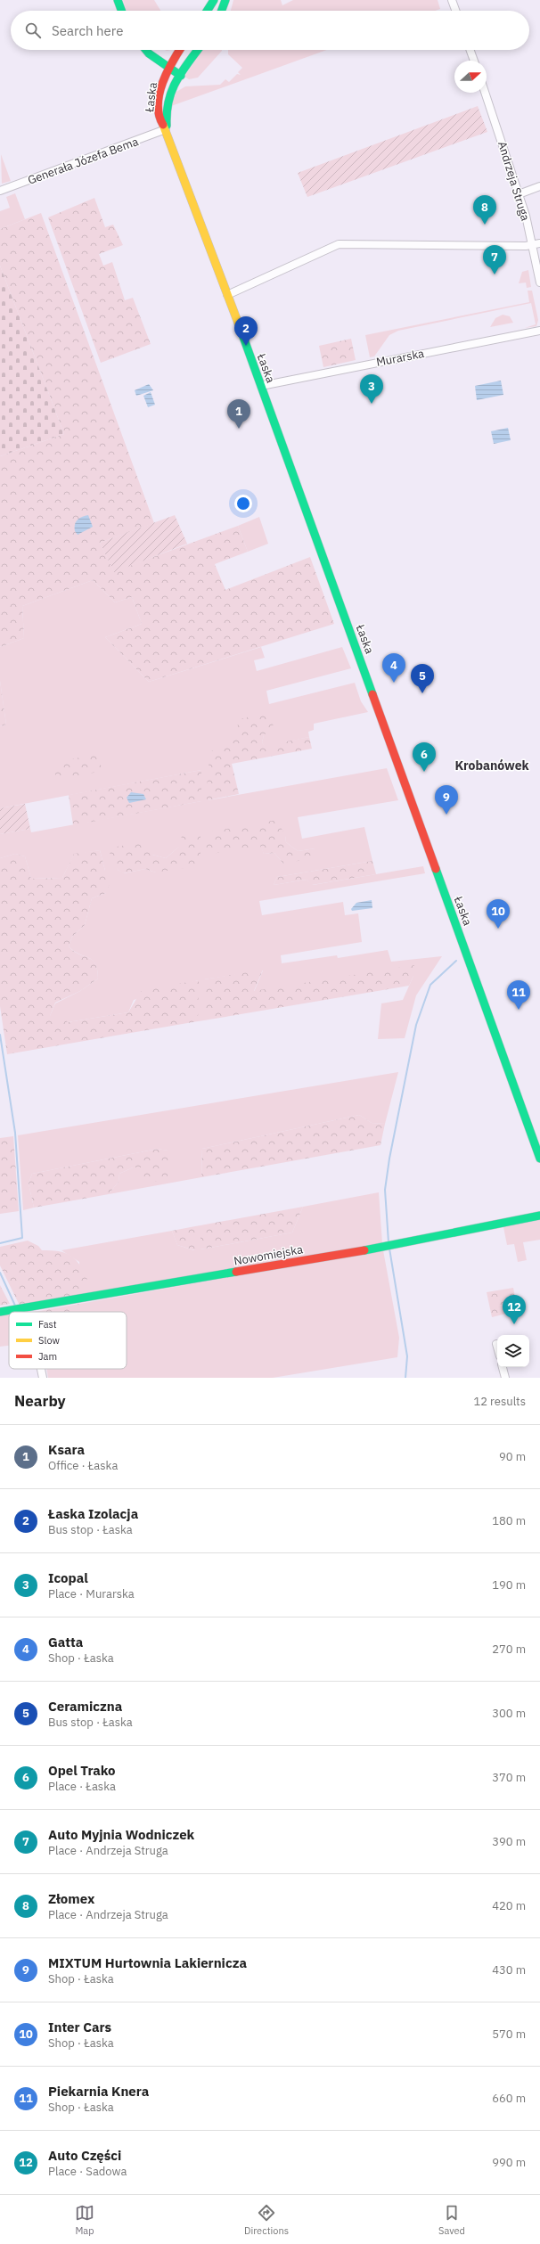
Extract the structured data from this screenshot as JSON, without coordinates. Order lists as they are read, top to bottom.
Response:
{
  "streets": {
    "main road": ["Łaska", "Nowomiejska"],
    "street": ["Generała Józefa Bema", "Andrzeja Struga", "Murarska"]
  },
  "crossings": [
    ["Łaska", "Generała Józefa Bema"],
    ["Łaska", "Murarska"]
  ],
  "districts": ["Krobanówek"],
  "legend": ["Fast", "Slow", "Jam"],
  "north": "right",
  "page": {
    "search": "Search here",
    "pins": [
      "8",
      "7",
      "2",
      "3",
      "1",
      "4",
      "5",
      "6",
      "9",
      "10",
      "11",
      "12"
    ],
    "heading": ["Nearby", "12 results"],
    "list": [
      {
        "mark": "1",
        "name": "Ksara",
        "note": "Office · Łaska",
        "value": "90 m"
      },
      {
        "mark": "2",
        "name": "Łaska Izolacja",
        "note": "Bus stop · Łaska",
        "value": "180 m"
      },
      {
        "mark": "3",
        "name": "Icopal",
        "note": "Place · Murarska",
        "value": "190 m"
      },
      {
        "mark": "4",
        "name": "Gatta",
        "note": "Shop · Łaska",
        "value": "270 m"
      },
      {
        "mark": "5",
        "name": "Ceramiczna",
        "note": "Bus stop · Łaska",
        "value": "300 m"
      },
      {
        "mark": "6",
        "name": "Opel Trako",
        "note": "Place · Łaska",
        "value": "370 m"
      },
      {
        "mark": "7",
        "name": "Auto Myjnia Wodniczek",
        "note": "Place · Andrzeja Struga",
        "value": "390 m"
      },
      {
        "mark": "8",
        "name": "Złomex",
        "note": "Place · Andrzeja Struga",
        "value": "420 m"
      },
      {
        "mark": "9",
        "name": "MIXTUM Hurtownia Lakiernicza",
        "note": "Shop · Łaska",
        "value": "430 m"
      },
      {
        "mark": "10",
        "name": "Inter Cars",
        "note": "Shop · Łaska",
        "value": "570 m"
      },
      {
        "mark": "11",
        "name": "Piekarnia Knera",
        "note": "Shop · Łaska",
        "value": "660 m"
      },
      {
        "mark": "12",
        "name": "Auto Części",
        "note": "Place · Sadowa",
        "value": "990 m"
      }
    ],
    "nav": ["Map", "Directions", "Saved"]
  }
}
